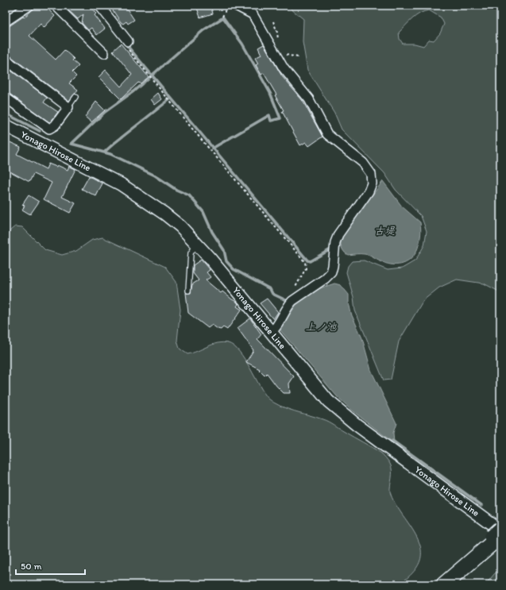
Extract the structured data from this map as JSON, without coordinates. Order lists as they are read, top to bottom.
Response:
{
  "streets": {
    "main road": ["Yonago Hirose Line"]
  },
  "water": ["古堤", "上ノ池"],
  "scale_bar": "50 m"
}
